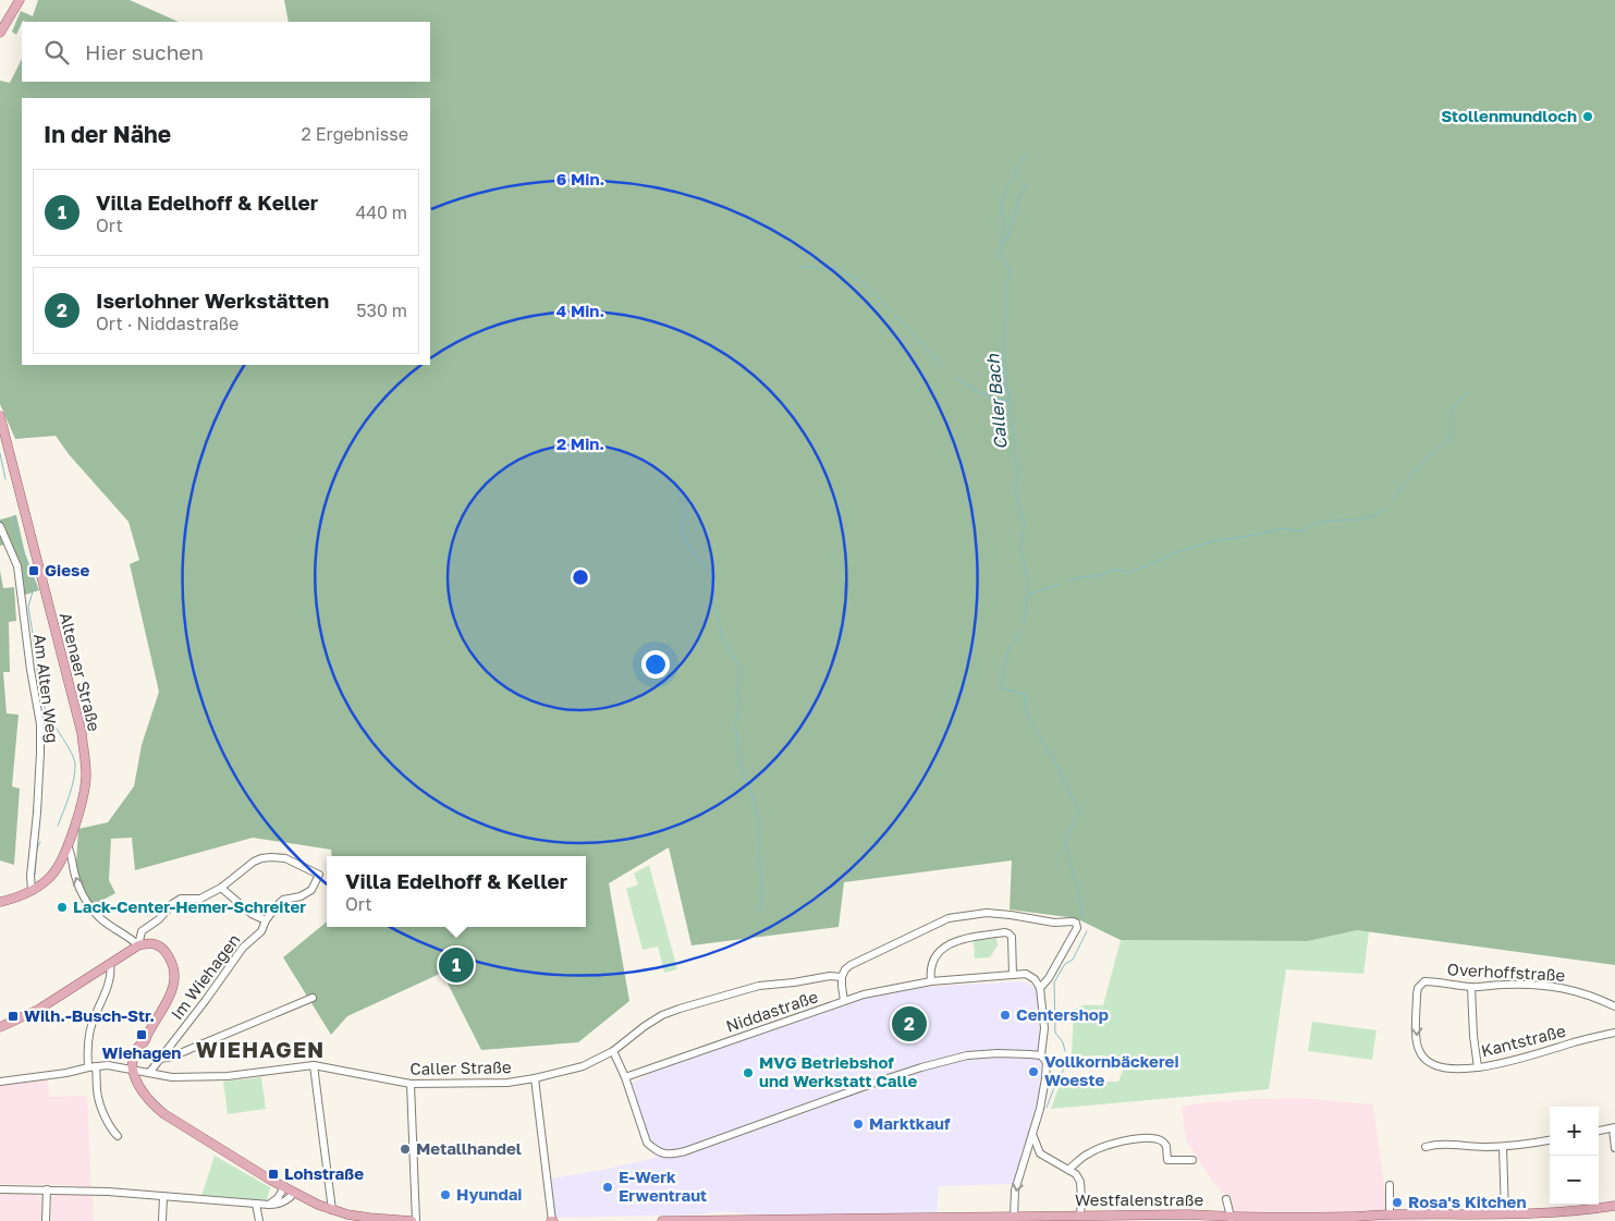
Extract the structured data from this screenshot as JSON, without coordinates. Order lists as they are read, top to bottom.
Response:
{
  "streets": {
    "main road": ["Altenaer Straße", "Westfalenstraße"],
    "street": [
      "Am Alten Weg",
      "Overhoffstraße",
      "Im Wiehagen",
      "Niddastraße",
      "Kantstraße",
      "Caller Straße"
    ]
  },
  "crossings": [
    ["Altenaer Straße", "Am Alten Weg"],
    ["Overhoffstraße", "Kantstraße"],
    ["Im Wiehagen", "Caller Straße"]
  ],
  "districts": ["WIEHAGEN"],
  "water": ["Caller Bach"],
  "places": {
    "other": [
      "Stollenmundloch",
      "Lack-Center-Hemer-Schreiter",
      "Centershop",
      "Vollkornbäckerei Woeste",
      "MVG Betriebshof und Werkstatt Calle",
      "Marktkauf",
      "Metallhandel",
      "E-Werk Erwentraut",
      "Hyundai",
      "Rosa's Kitchen"
    ],
    "transit": [
      "Giese",
      "Wilh.-Busch-Str.",
      "Wiehagen",
      "Lohstraße"
    ]
  },
  "page": {
    "search": "Hier suchen",
    "heading": ["In der Nähe", "2 Ergebnisse"],
    "list": [
      {
        "mark": "1",
        "name": "Villa Edelhoff & Keller",
        "note": "Ort",
        "value": "440 m"
      },
      {
        "mark": "2",
        "name": "Iserlohner Werkstätten",
        "note": "Ort · Niddastraße",
        "value": "530 m"
      }
    ],
    "popup": ["Villa Edelhoff & Keller", "Ort"],
    "pins": ["1", "2"],
    "map_buttons": ["+", "−"]
  },
  "rings": ["6 Min.", "4 Min.", "2 Min."]
}
